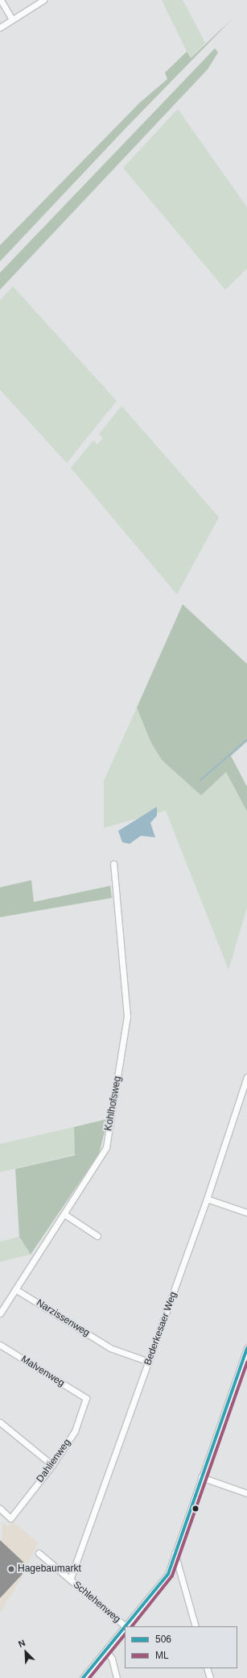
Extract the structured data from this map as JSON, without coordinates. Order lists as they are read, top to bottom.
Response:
{
  "streets": {
    "street": [
      "Kohlhofsweg",
      "Narzissenweg",
      "Bederkesaer Weg",
      "Malvenweg",
      "Dahlienweg",
      "Schlehenweg"
    ]
  },
  "crossings": [
    ["Kohlhofsweg", "Narzissenweg"],
    ["Narzissenweg", "Bederkesaer Weg"],
    ["Bederkesaer Weg", "Schlehenweg"],
    ["Malvenweg", "Dahlienweg"]
  ],
  "places": ["Hagebaumarkt"],
  "lines": ["transit line 506", "transit line ML"],
  "legend": ["506", "ML"],
  "north": "top left"
}
